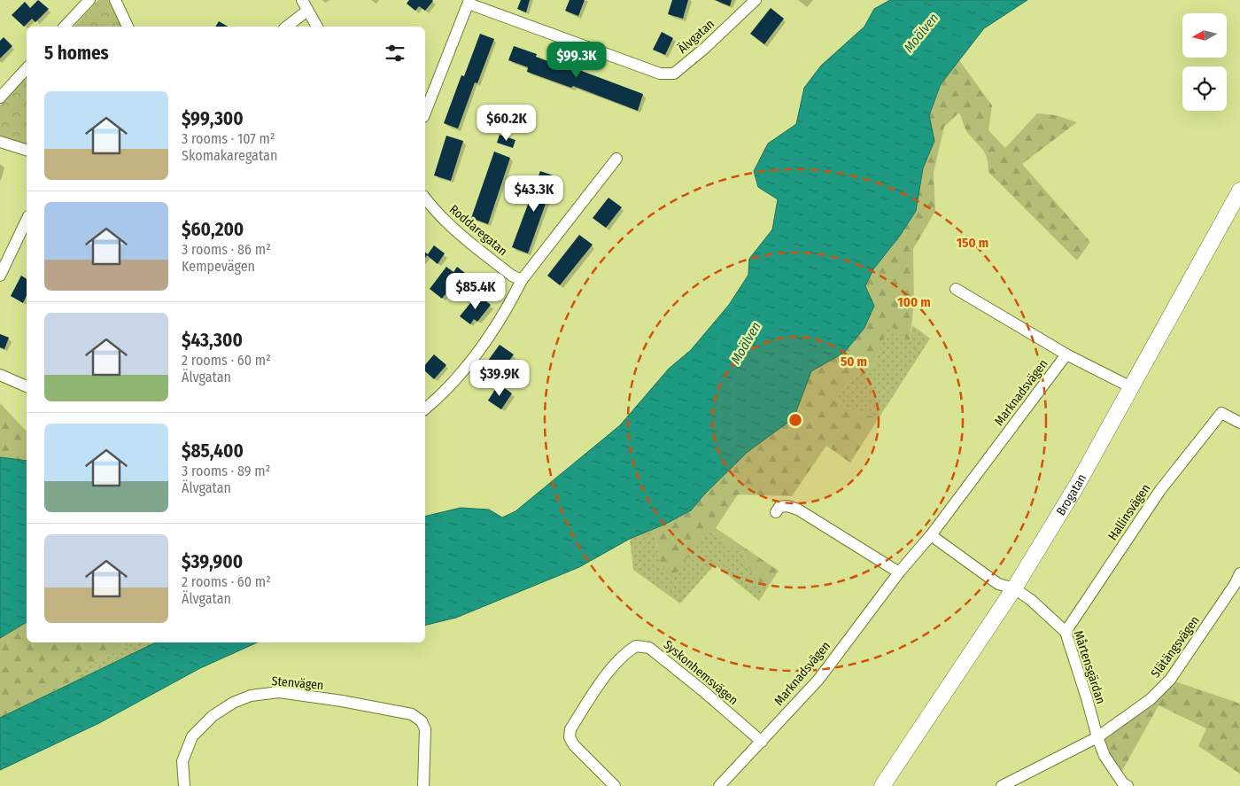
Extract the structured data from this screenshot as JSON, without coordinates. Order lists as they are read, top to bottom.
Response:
{
  "streets": {
    "main road": ["Brogatan"],
    "street": [
      "Älvgatan",
      "Roddaregatan",
      "Marknadsvägen",
      "Hallinsvägen",
      "Slätängsvägen",
      "Mårtensgärdan",
      "Syskonhemsvägen",
      "Stenvägen"
    ]
  },
  "crossings": [
    ["Marknadsvägen", "Brogatan"],
    ["Marknadsvägen", "Mårtensgärdan"],
    ["Marknadsvägen", "Syskonhemsvägen"],
    ["Brogatan", "Mårtensgärdan"],
    ["Hallinsvägen", "Mårtensgärdan"],
    ["Slätängsvägen", "Mårtensgärdan"]
  ],
  "water": ["Moälven"],
  "north": "left",
  "page": {
    "heading": "5 homes",
    "price": [
      "$99.3K",
      "$60.2K",
      "$43.3K",
      "$85.4K",
      "$39.9K"
    ],
    "list": [
      {
        "name": "$99,300",
        "note": "3 rooms · 107 m² · Skomakaregatan"
      },
      {
        "name": "$60,200",
        "note": "3 rooms · 86 m² · Kempevägen"
      },
      {
        "name": "$43,300",
        "note": "2 rooms · 60 m² · Älvgatan"
      },
      {
        "name": "$85,400",
        "note": "3 rooms · 89 m² · Älvgatan"
      },
      {
        "name": "$39,900",
        "note": "2 rooms · 60 m² · Älvgatan"
      }
    ]
  },
  "rings": ["150 m", "100 m", "50 m"]
}
